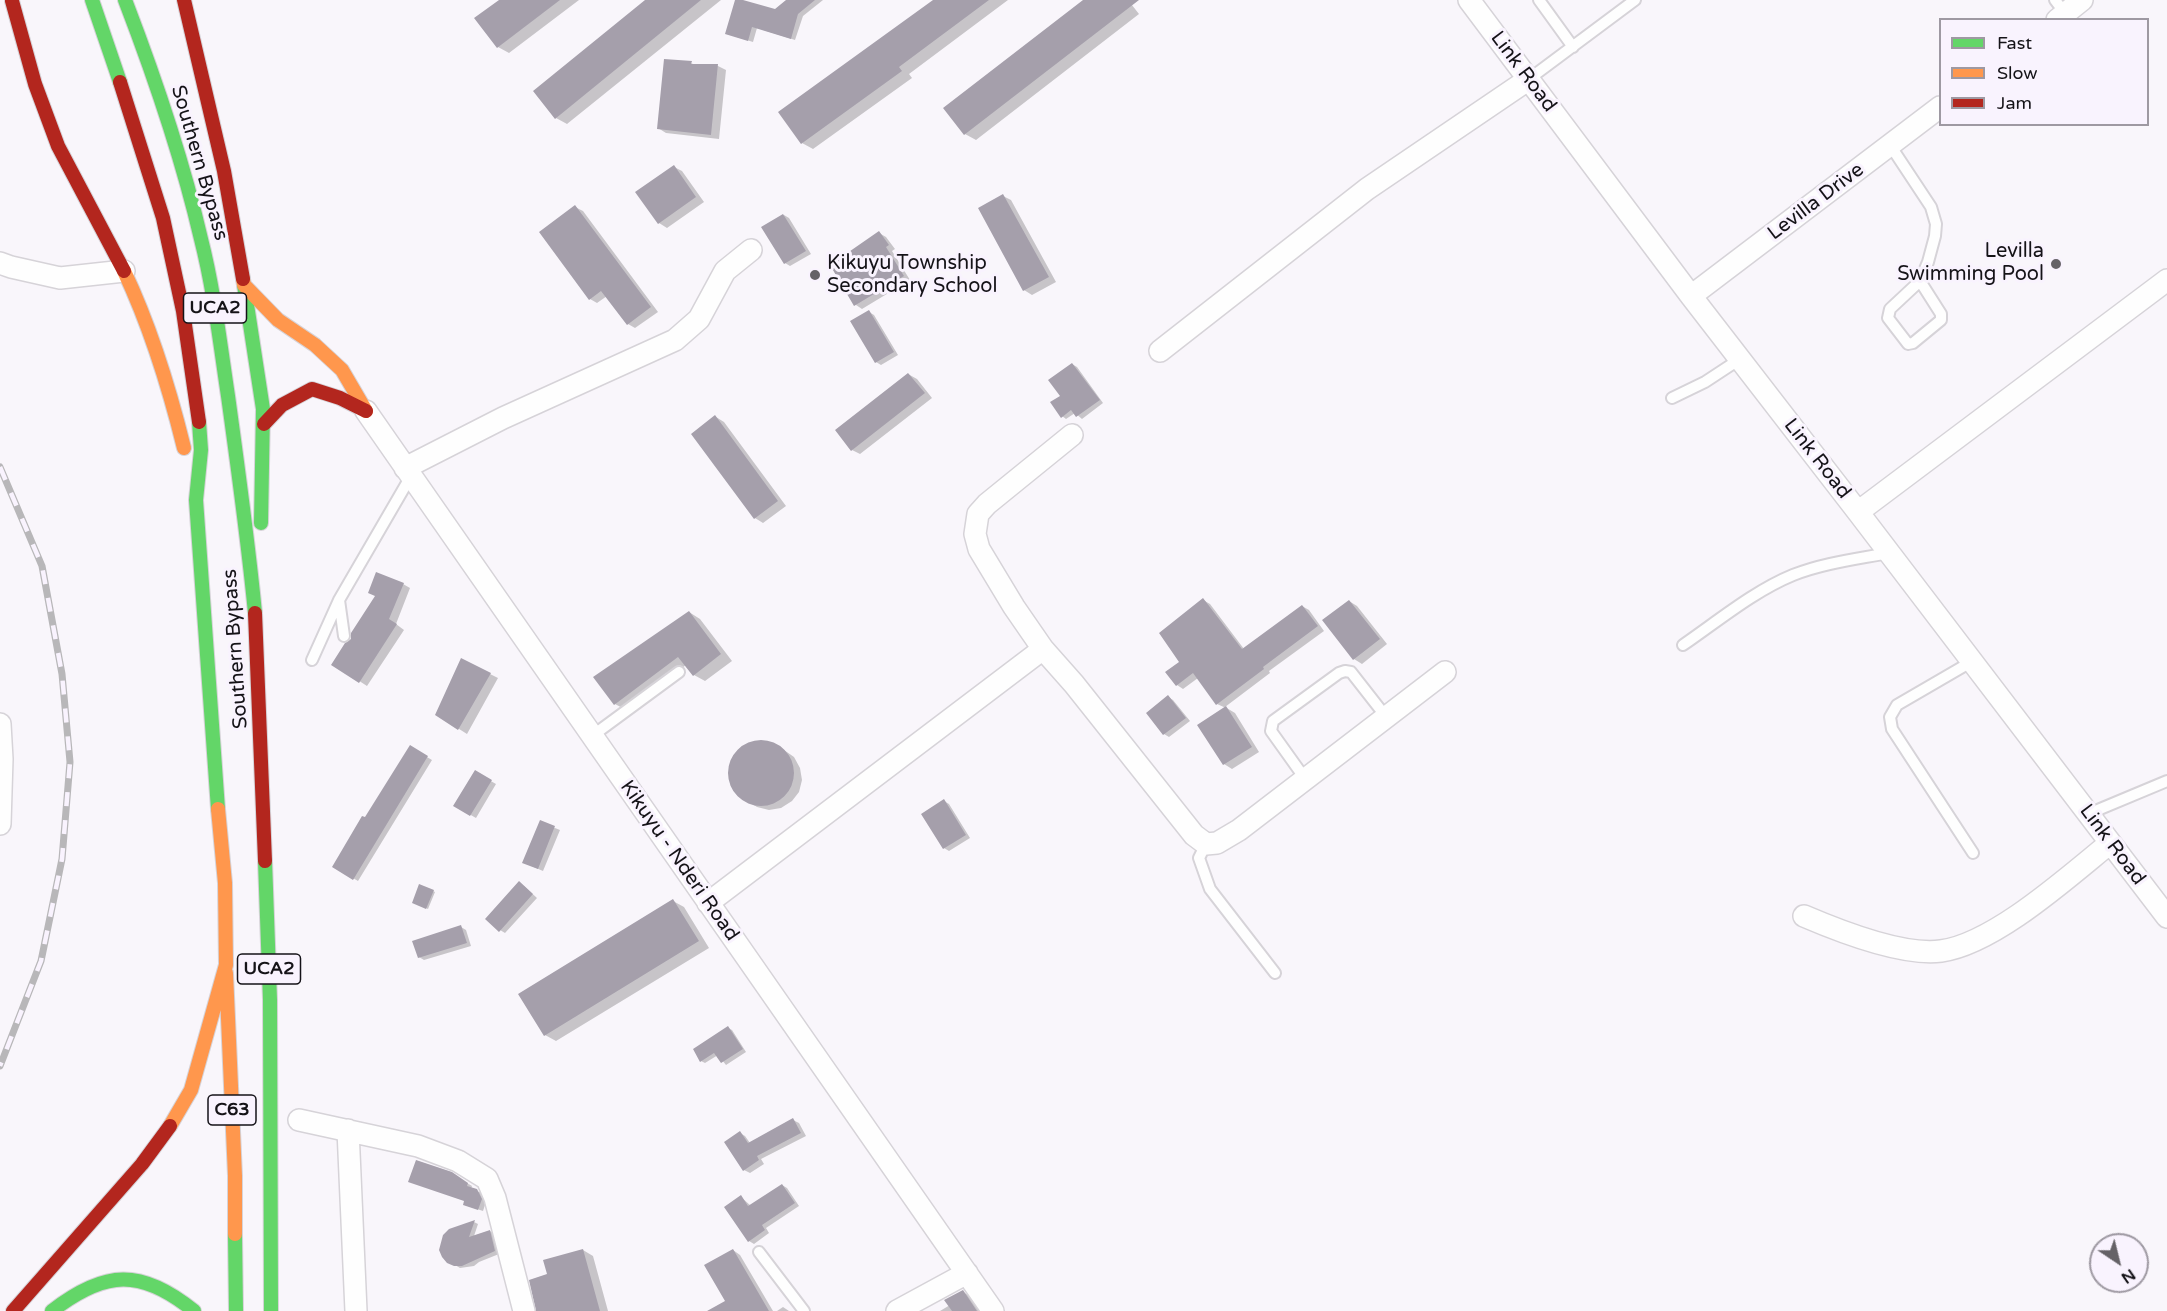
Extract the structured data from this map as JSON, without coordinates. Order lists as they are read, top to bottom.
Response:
{
  "streets": {
    "main road": ["Southern Bypass", "UCA2", "C63"],
    "street": ["Link Road", "Levilla Drive", "Kikuyu - Nderi Road"]
  },
  "crossings": [
    ["Link Road", "Levilla Drive"]
  ],
  "places": ["Levilla Swimming Pool", "Kikuyu Township Secondary School"],
  "legend": ["Fast", "Slow", "Jam"],
  "north": "bottom right"
}
